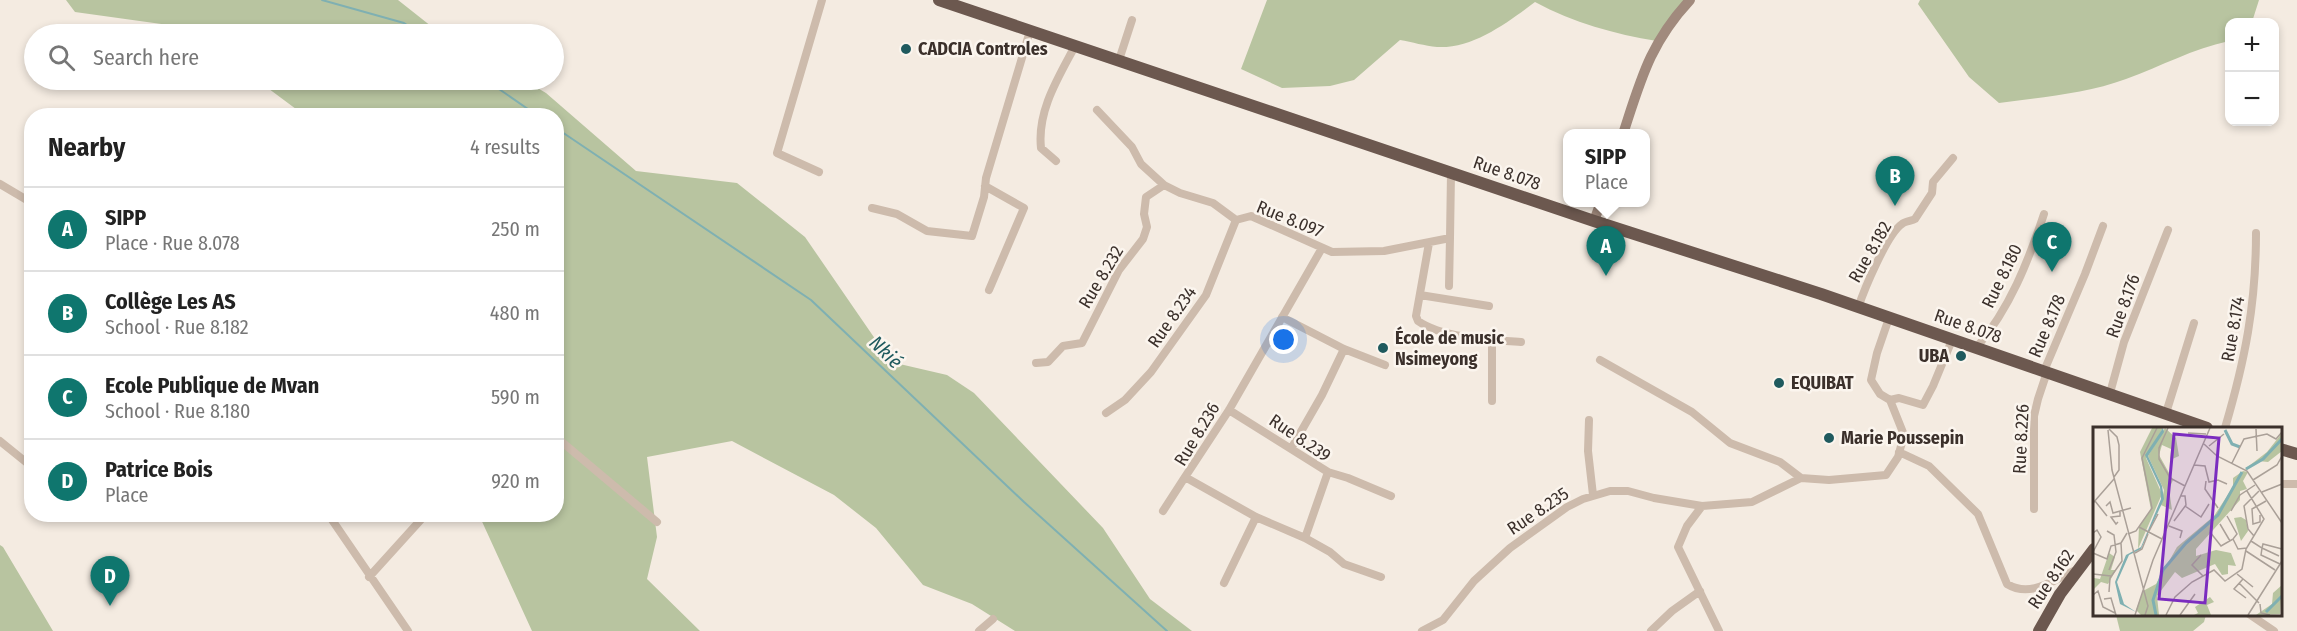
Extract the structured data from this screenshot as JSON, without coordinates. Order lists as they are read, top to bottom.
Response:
{
  "streets": {
    "highway": ["Rue 8.078", "Rue 8.162"],
    "street": [
      "Rue 8.097",
      "Rue 8.182",
      "Rue 8.180",
      "Rue 8.232",
      "Rue 8.176",
      "Rue 8.234",
      "Rue 8.178",
      "Rue 8.174",
      "Rue 8.236",
      "Rue 8.239",
      "Rue 8.226",
      "Rue 8.235"
    ]
  },
  "crossings": [
    ["Rue 8.078", "Rue 8.182"],
    ["Rue 8.078", "Rue 8.180"],
    ["Rue 8.078", "Rue 8.176"],
    ["Rue 8.078", "Rue 8.178"],
    ["Rue 8.078", "Rue 8.226"],
    ["Rue 8.097", "Rue 8.232"],
    ["Rue 8.097", "Rue 8.234"],
    ["Rue 8.097", "Rue 8.236"],
    ["Rue 8.178", "Rue 8.226"],
    ["Rue 8.236", "Rue 8.239"]
  ],
  "water": ["Nkié"],
  "places": [
    "CADCIA Controles",
    "École de music Nsimeyong",
    "UBA",
    "EQUIBAT",
    "Marie Poussepin"
  ],
  "page": {
    "map_buttons": ["+", "−"],
    "search": "Search here",
    "heading": ["Nearby", "4 results"],
    "popup": ["SIPP", "Place"],
    "pins": [
      "B",
      "C",
      "A",
      "D"
    ],
    "list": [
      {
        "mark": "A",
        "name": "SIPP",
        "note": "Place · Rue 8.078",
        "value": "250 m"
      },
      {
        "mark": "B",
        "name": "Collège Les AS",
        "note": "School · Rue 8.182",
        "value": "480 m"
      },
      {
        "mark": "C",
        "name": "Ecole Publique de Mvan",
        "note": "School · Rue 8.180",
        "value": "590 m"
      },
      {
        "mark": "D",
        "name": "Patrice Bois",
        "note": "Place",
        "value": "920 m"
      }
    ]
  }
}
